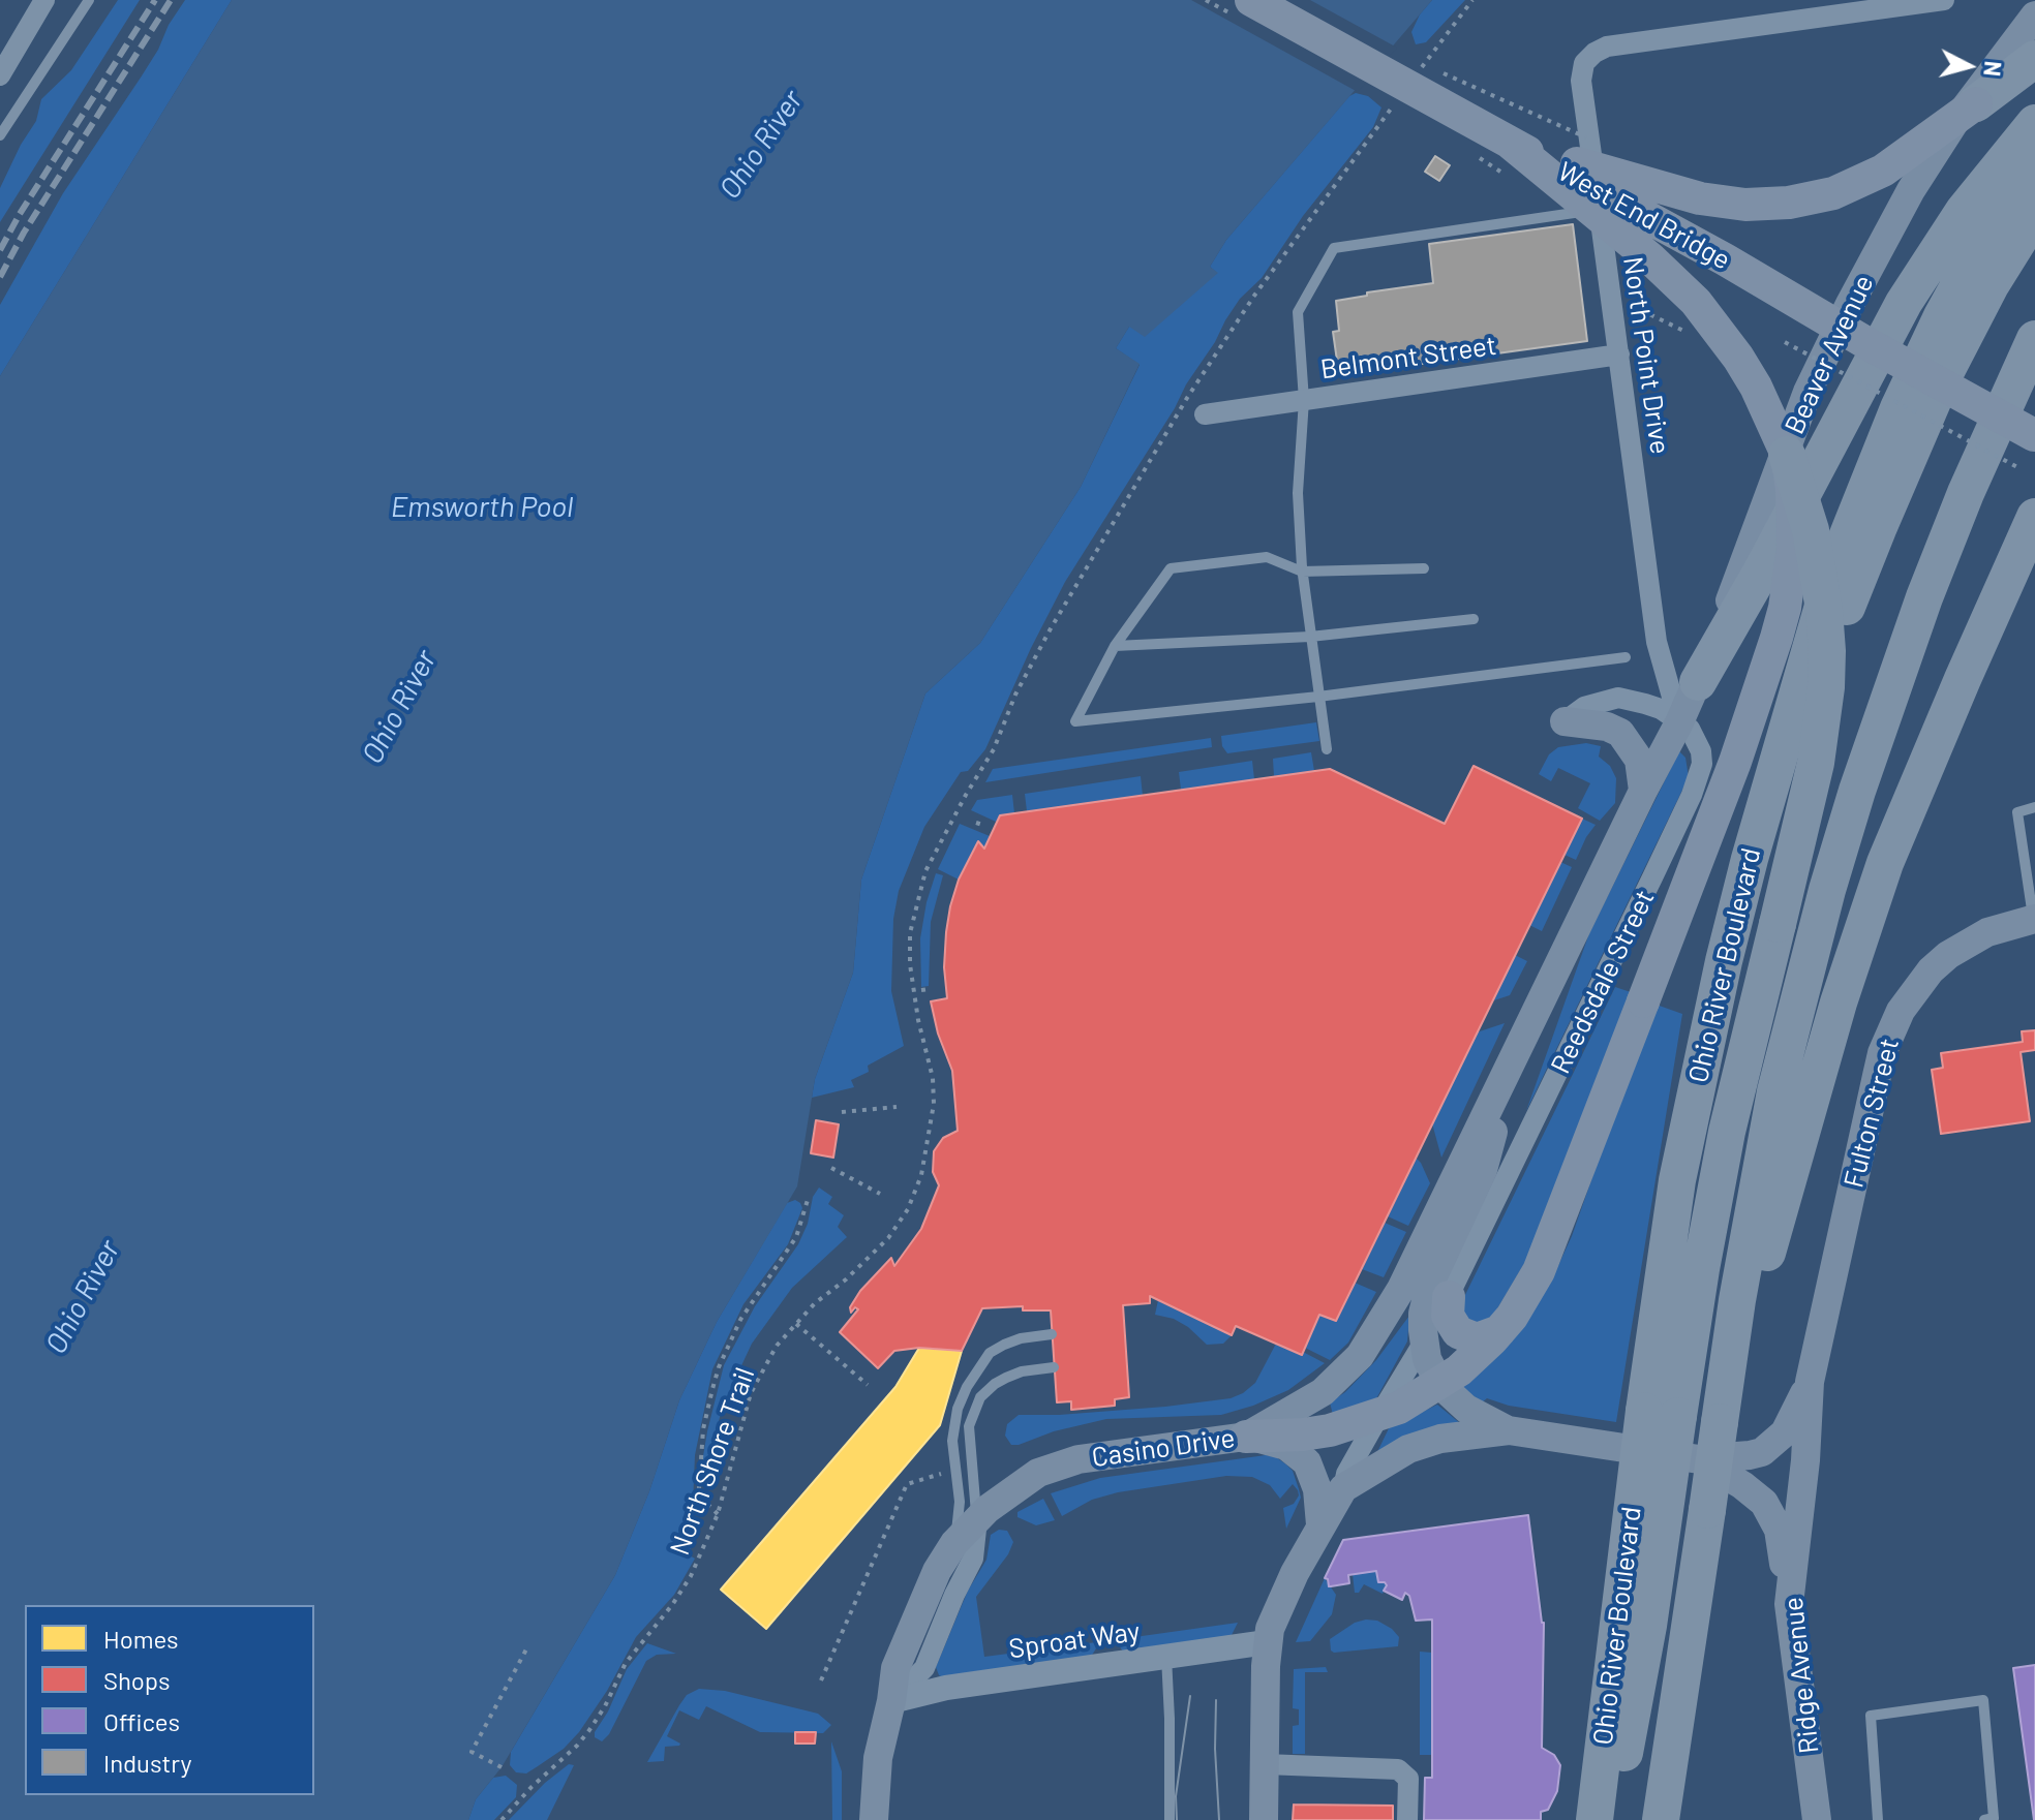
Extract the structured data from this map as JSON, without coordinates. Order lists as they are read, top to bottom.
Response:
{
  "streets": {
    "highway": ["West End Bridge", "Ohio River Boulevard"],
    "main road": [
      "Beaver Avenue",
      "Reedsdale Street",
      "Fulton Street",
      "Casino Drive",
      "Ridge Avenue"
    ],
    "street": ["North Point Drive", "Belmont Street", "Sproat Way"],
    "path": ["North Shore Trail"]
  },
  "crossings": [
    ["Beaver Avenue", "North Point Drive"],
    ["Beaver Avenue", "Reedsdale Street"],
    ["North Point Drive", "Belmont Street"],
    ["North Point Drive", "Reedsdale Street"],
    ["Reedsdale Street", "Casino Drive"],
    ["Reedsdale Street", "Sproat Way"],
    ["Fulton Street", "Ridge Avenue"],
    ["Casino Drive", "Sproat Way"]
  ],
  "water": ["Ohio River", "Emsworth Pool"],
  "legend": [
    "Homes",
    "Shops",
    "Offices",
    "Industry"
  ],
  "north": "right"
}
